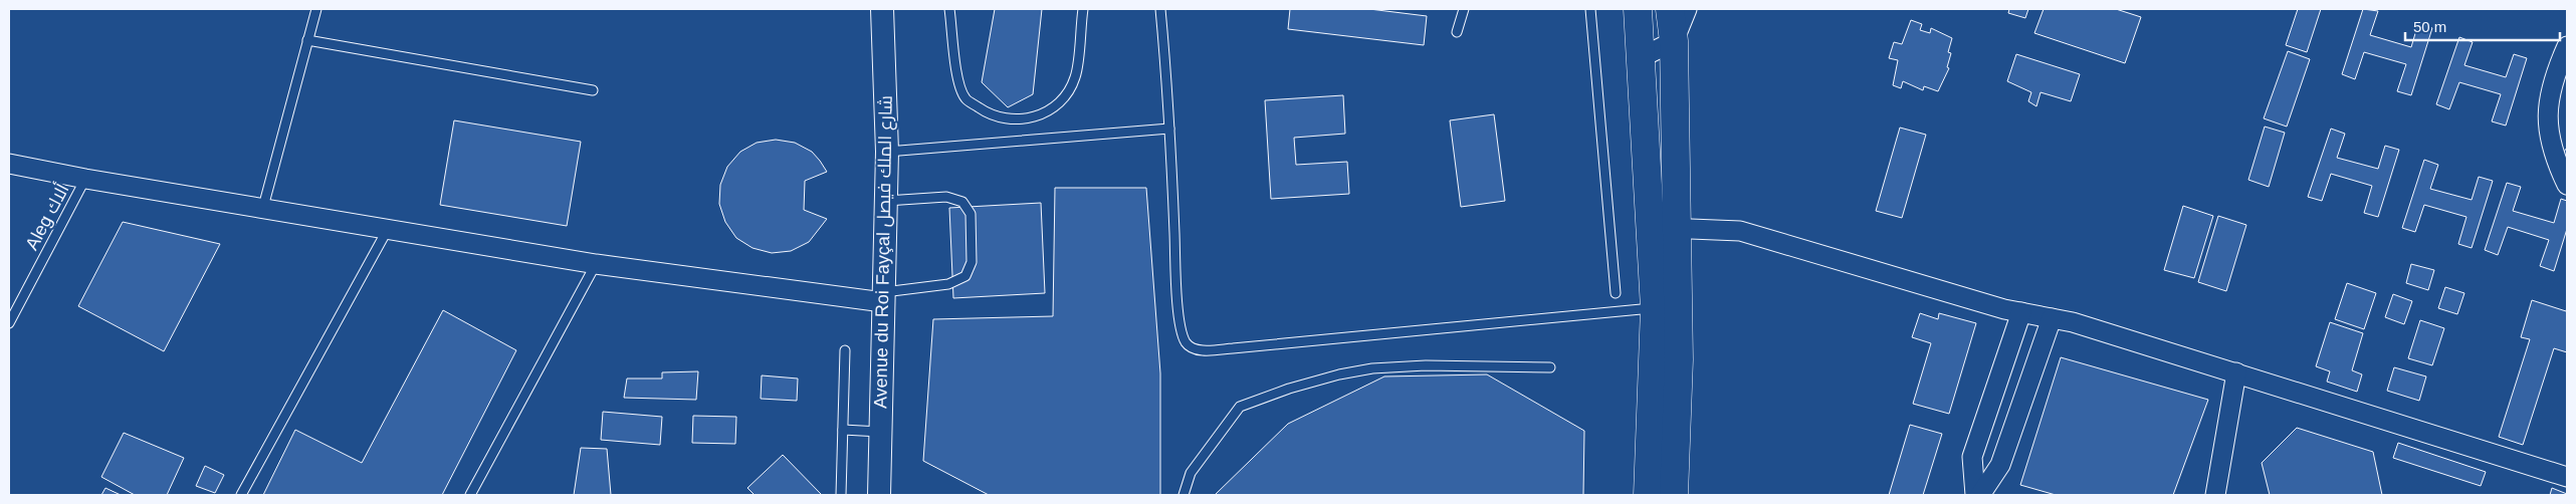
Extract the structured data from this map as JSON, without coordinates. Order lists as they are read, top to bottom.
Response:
{
  "streets": {
    "street": ["Avenue du Roi Fayçal شارع الملك فيصل"],
    "lane": ["Aleg ألاك"]
  },
  "scale_bar": "50 m"
}
